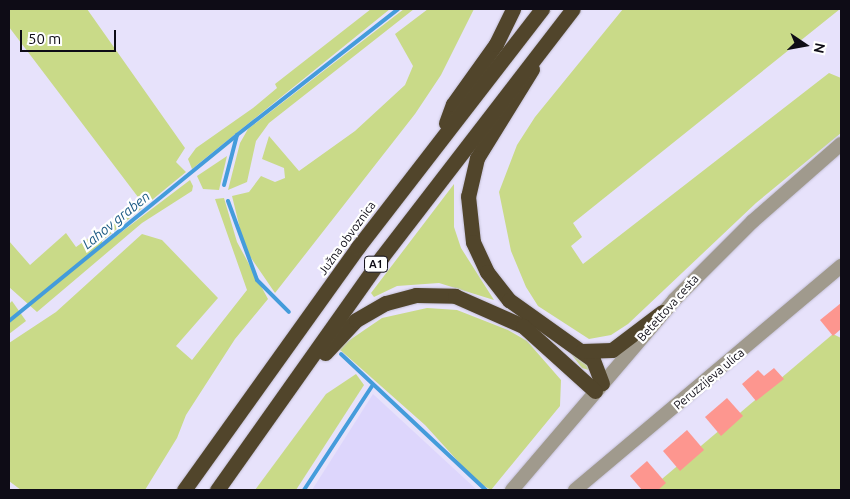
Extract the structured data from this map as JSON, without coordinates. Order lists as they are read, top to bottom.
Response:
{
  "streets": {
    "highway": ["Južna obvoznica", "A1"],
    "street": ["Betettova cesta", "Peruzzijeva ulica"]
  },
  "water": ["Lahov graben"],
  "scale_bar": "50 m",
  "north": "right"
}
